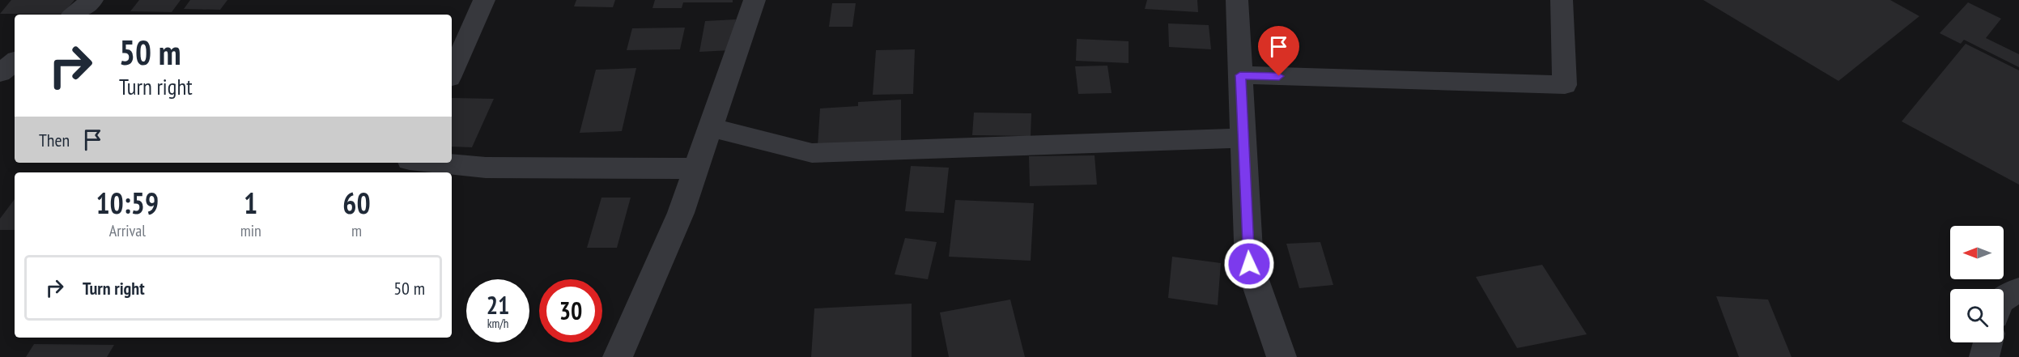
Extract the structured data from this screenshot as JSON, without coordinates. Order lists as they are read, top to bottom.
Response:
{
  "north": "left",
  "page": {
    "turn": ["50 m", "Turn right"],
    "then": "Then",
    "eta": [
      "10:59",
      "Arrival",
      "1",
      "min",
      "60",
      "m"
    ],
    "list": [
      {
        "name": "Turn right",
        "value": "50 m"
      }
    ],
    "speed": "21 km/h",
    "limit": "30"
  }
}
